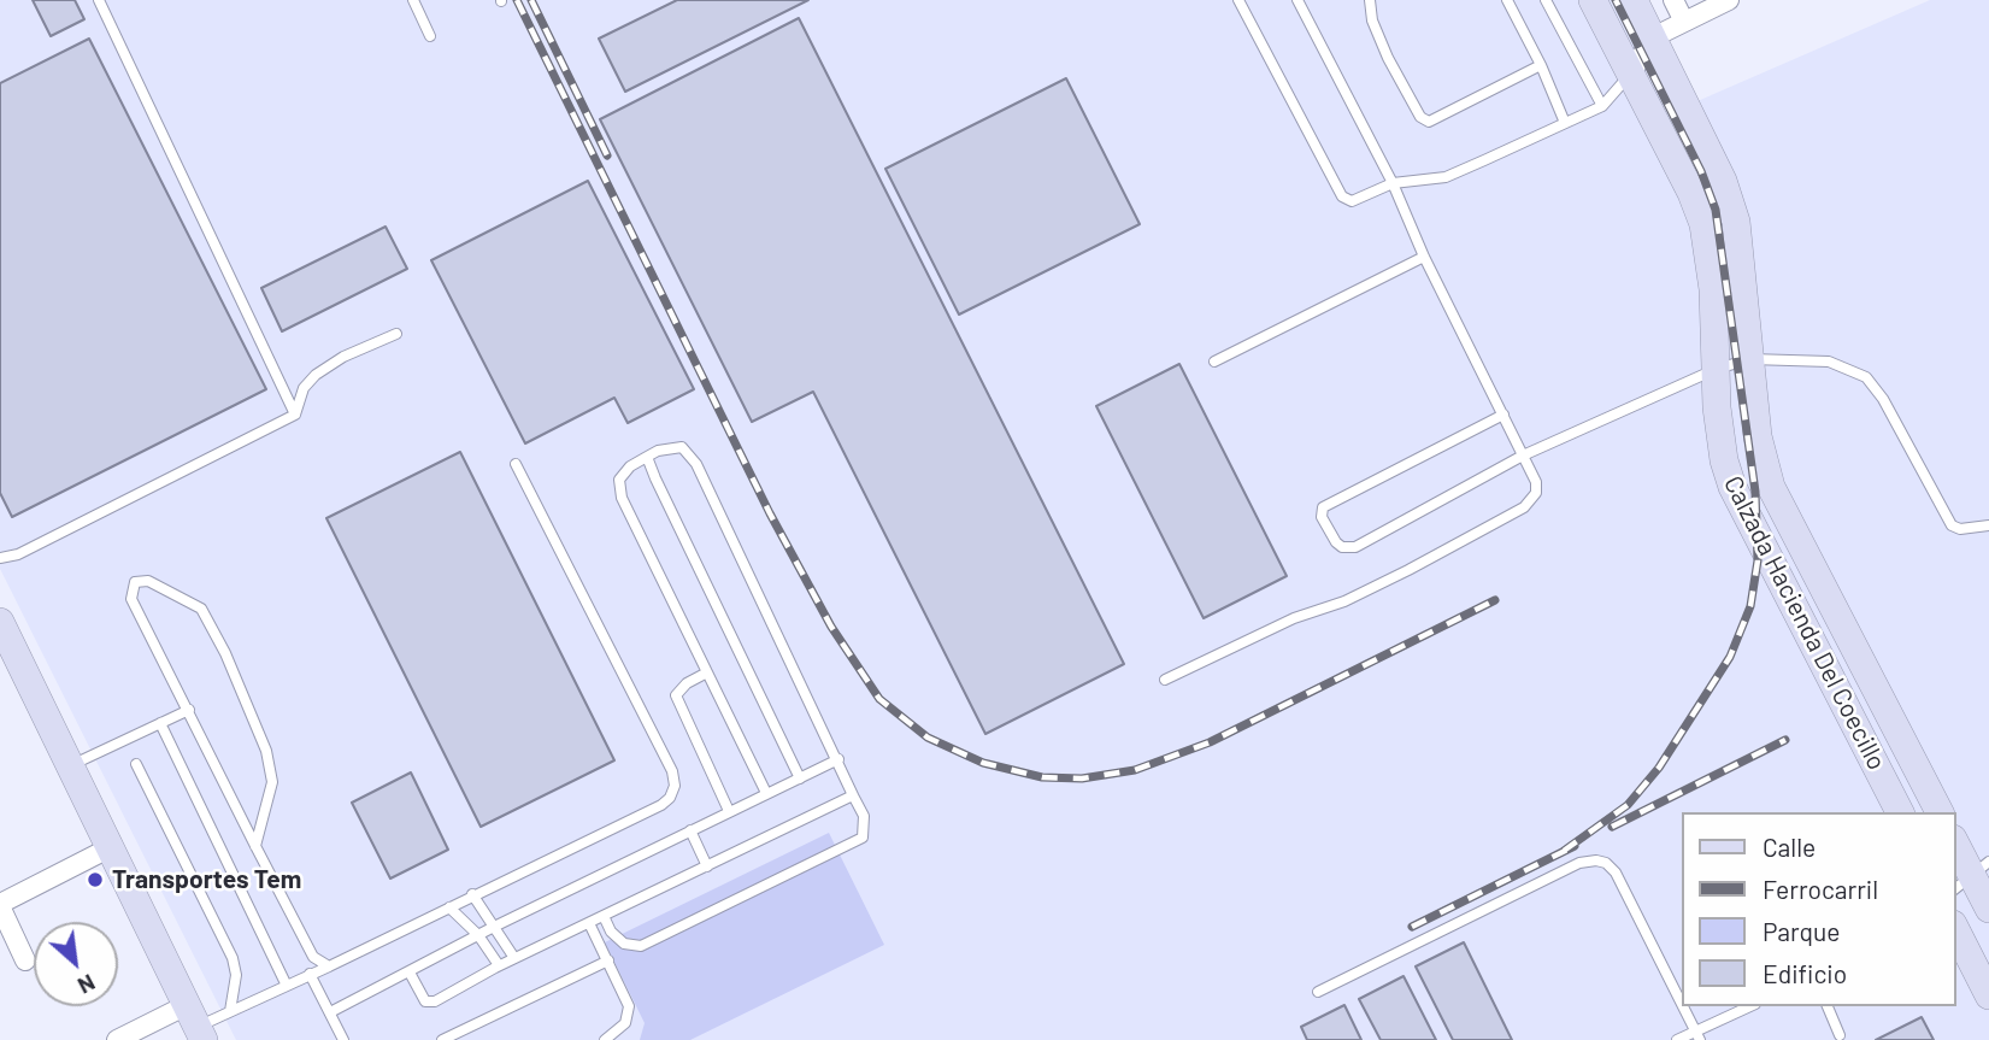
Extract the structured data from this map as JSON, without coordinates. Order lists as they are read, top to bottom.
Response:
{
  "streets": {
    "main road": ["Calzada Hacienda Del Coecillo"]
  },
  "places": ["Transportes Tem"],
  "legend": [
    "Calle",
    "Ferrocarril",
    "Parque",
    "Edificio"
  ],
  "north": "bottom right"
}
